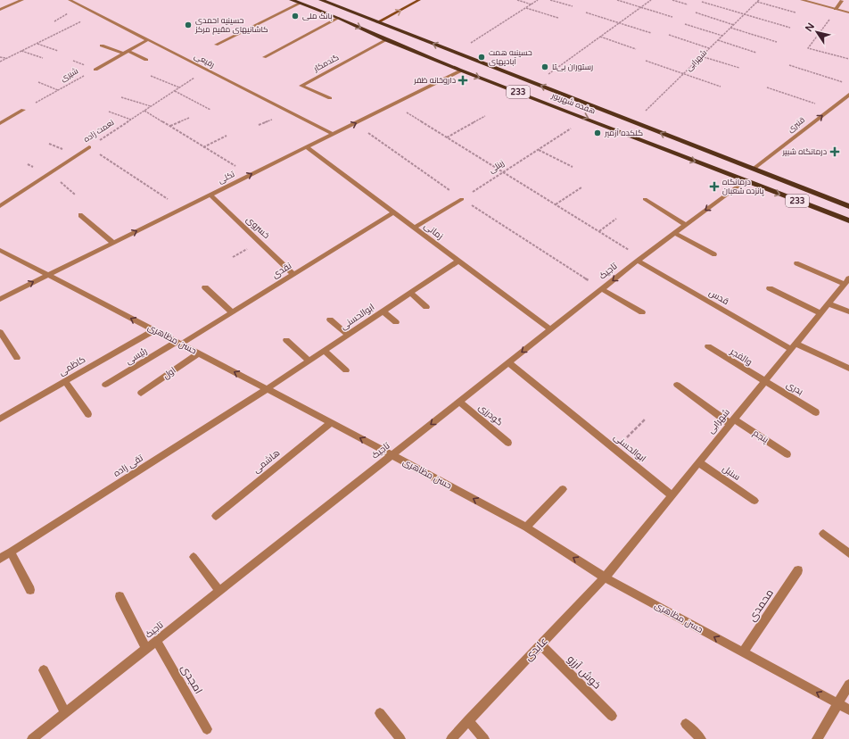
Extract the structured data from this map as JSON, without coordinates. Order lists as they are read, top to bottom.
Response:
{
  "streets": {
    "main road": ["233", "هفده شهریور"],
    "street": [
      "رفیعی",
      "شهرابی",
      "گندمکار",
      "قنبری",
      "نعمت زاده",
      "تکلی",
      "خسروی",
      "زمانی",
      "نقدی",
      "تاجیک",
      "قدس",
      "ابوالحسنی",
      "حسن مظاهری",
      "رئیسی",
      "والفجر",
      "کاظمی",
      "اول",
      "بدری",
      "گودرزی",
      "پنجم",
      "هاشمی",
      "تقی زاده",
      "سنبل",
      "محمدی",
      "عابدی",
      "خوش آرزو",
      "امجدی"
    ],
    "path": ["شیری", "زینلی"]
  },
  "crossings": [
    ["رفیعی", "نعمت زاده"],
    ["رفیعی", "تکلی"],
    ["شهرابی", "هفده شهریور"],
    ["شهرابی", "قدس"],
    ["شهرابی", "ابوالحسنی"],
    ["شهرابی", "حسن مظاهری"],
    ["شهرابی", "والفجر"],
    ["شهرابی", "بدری"],
    ["شهرابی", "پنجم"],
    ["شهرابی", "سنبل"],
    ["شهرابی", "عابدی"],
    ["گندمکار", "هفده شهریور"],
    ["هفده شهریور", "قنبری"],
    ["هفده شهریور", "زینلی"],
    ["هفده شهریور", "تکلی"],
    ["هفده شهریور", "تاجیک"],
    ["تکلی", "خسروی"],
    ["تکلی", "زمانی"],
    ["تکلی", "حسن مظاهری"],
    ["خسروی", "نقدی"],
    ["زمانی", "نقدی"],
    ["زمانی", "تاجیک"],
    ["زمانی", "ابوالحسنی"],
    ["نقدی", "حسن مظاهری"],
    ["نقدی", "رئیسی"],
    ["تاجیک", "قدس"],
    ["تاجیک", "ابوالحسنی"],
    ["تاجیک", "حسن مظاهری"],
    ["تاجیک", "گودرزی"],
    ["تاجیک", "امجدی"],
    ["ابوالحسنی", "حسن مظاهری"],
    ["ابوالحسنی", "تقی زاده"],
    ["حسن مظاهری", "رئیسی"],
    ["حسن مظاهری", "کاظمی"],
    ["حسن مظاهری", "اول"],
    ["حسن مظاهری", "هاشمی"],
    ["حسن مظاهری", "تقی زاده"],
    ["حسن مظاهری", "محمدی"],
    ["حسن مظاهری", "عابدی"],
    ["والفجر", "بدری"],
    ["عابدی", "خوش آرزو"]
  ],
  "one_way": ["قنبری", "تکلی", "حسن مظاهری"],
  "places": {
    "other": [
      "بانک ملی",
      "حسینیه احمدی کاشانیهای مقیم مرکز",
      "حسینیه همت آبادیهای",
      "رستوران بی‌تا",
      "گلكده آزمير"
    ],
    "health": ["داروخانه ظفر", "درمانگاه شبیر", "درمانگاه پانزده شعبان"]
  },
  "north": "top left"
}
